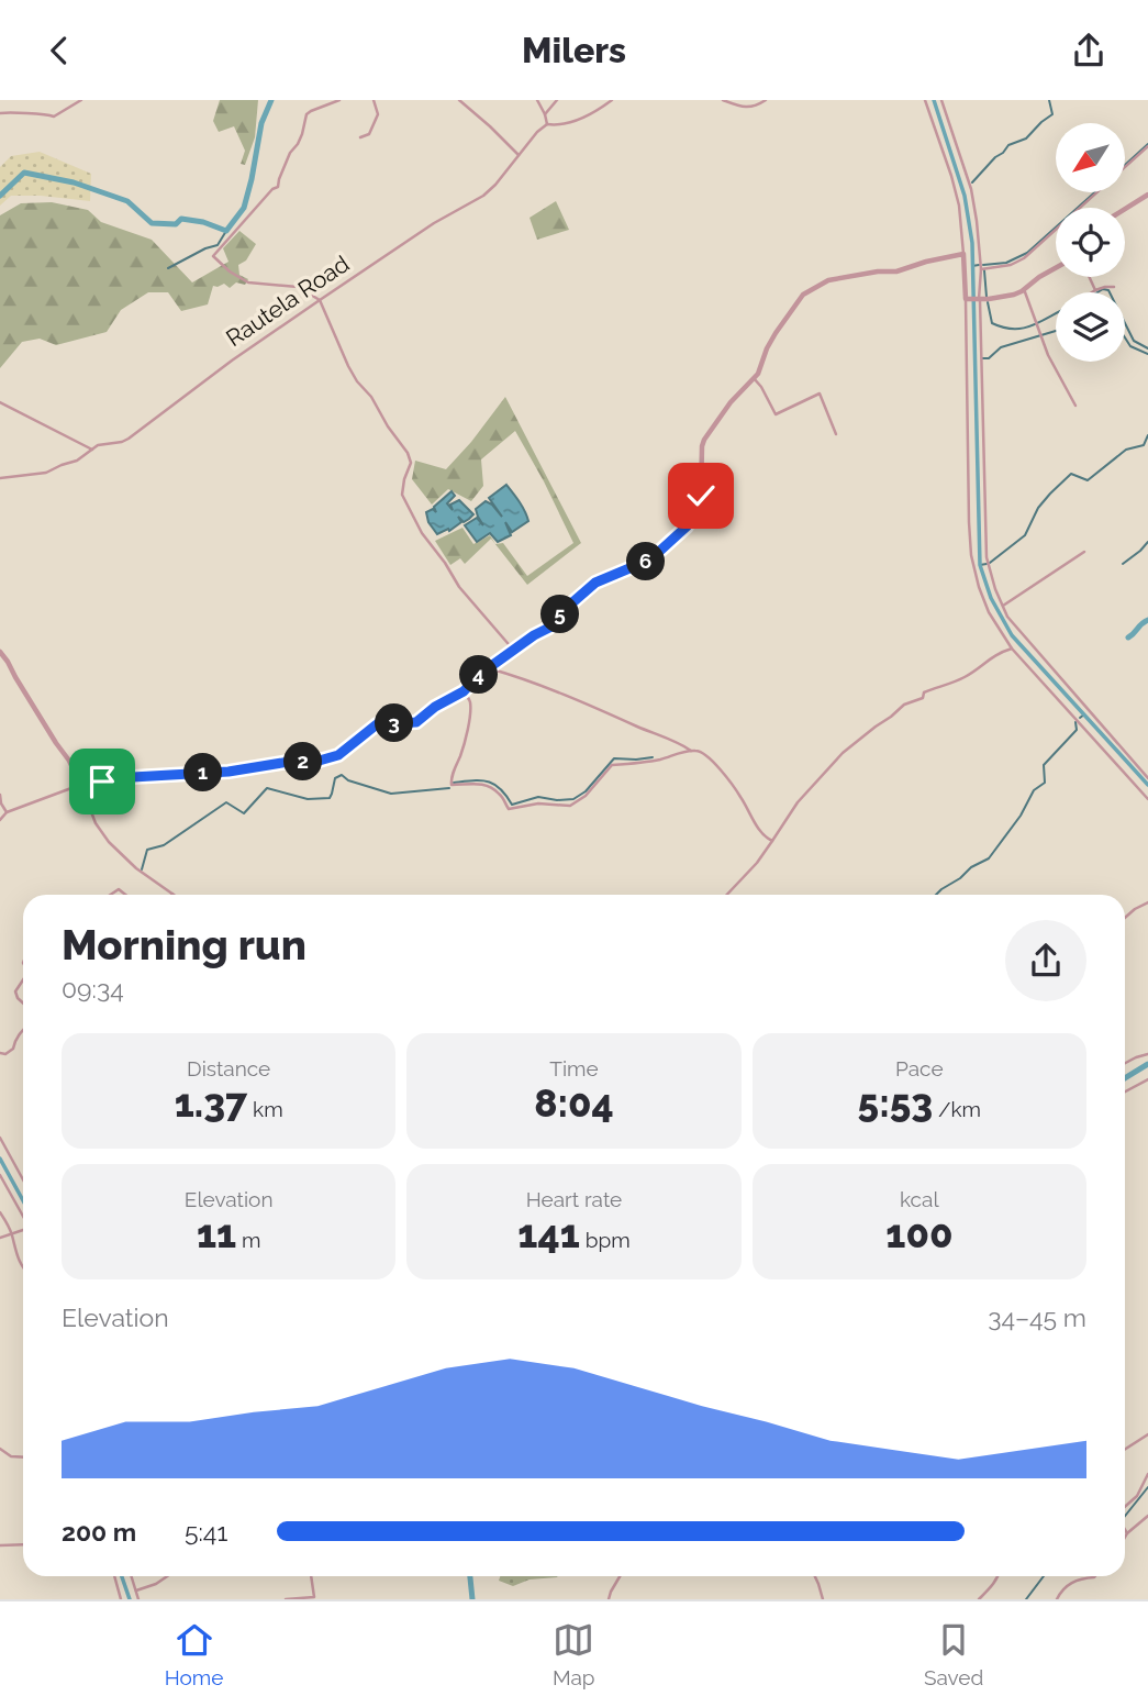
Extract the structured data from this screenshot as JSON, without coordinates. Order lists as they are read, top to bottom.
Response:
{
  "streets": {
    "street": ["Rautela Road"]
  },
  "north": "bottom left",
  "page": {
    "header": "Milers",
    "pins": [
      "6",
      "5",
      "4",
      "3",
      "2",
      "1"
    ],
    "heading": ["Morning run", "09:34"],
    "stats": [
      ["Distance", "1.37 km"],
      ["Time", "8:04"],
      ["Pace", "5:53 /km"],
      ["Elevation", "11 m"],
      ["Heart rate", "141 bpm"],
      ["kcal", "100"]
    ],
    "chart": ["Elevation", "34–45 m"],
    "list": [
      {
        "name": "200 m",
        "note": "5:41"
      }
    ],
    "tabs": ["Home", "Map", "Saved"]
  }
}
